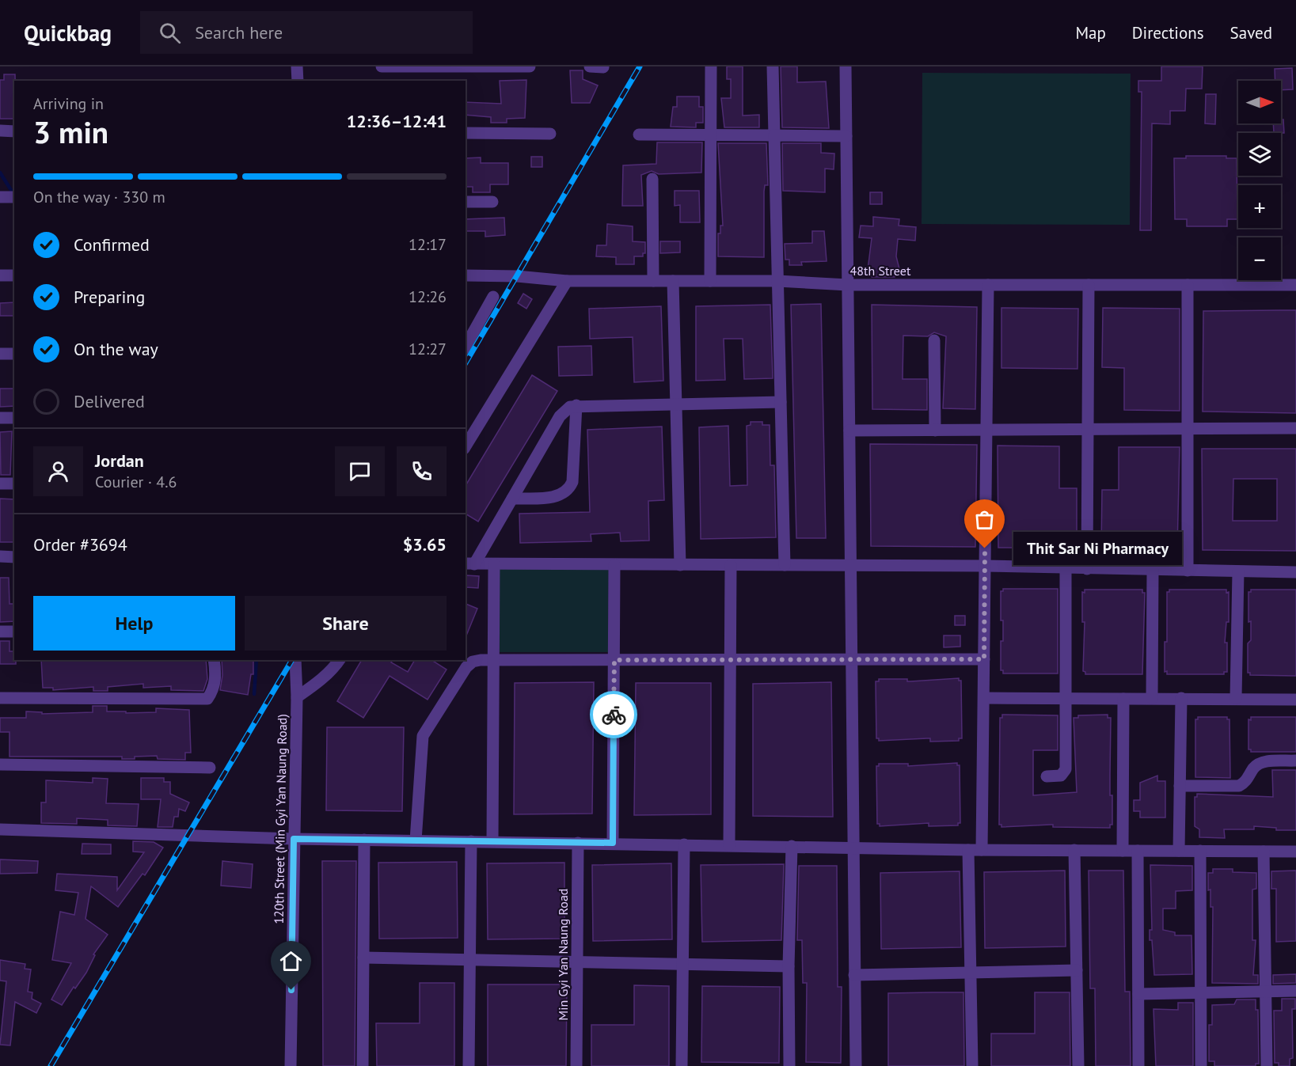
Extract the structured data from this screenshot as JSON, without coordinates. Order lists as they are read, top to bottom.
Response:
{
  "streets": {
    "street": ["48th Street", "120th Street (Min Gyi Yan Naung Road)", "Min Gyi Yan Naung Road"]
  },
  "places": ["Thit Sar Ni Pharmacy"],
  "north": "right",
  "page": {
    "header": "Quickbag",
    "search": "Search here",
    "nav": ["Map", "Directions", "Saved"],
    "map_buttons": ["+", "−"],
    "heading": ["3 min", "Arriving in", "12:36–12:41"],
    "panel": [
      "Jordan",
      "Courier · 4.6",
      "Order #3694",
      "$3.65"
    ],
    "bar": "On the way · 330 m",
    "list": [
      ["Confirmed", "12:17"],
      ["Preparing", "12:26"],
      ["On the way", "12:27"],
      "Delivered"
    ],
    "bubble": "Thit Sar Ni Pharmacy",
    "buttons": ["Help", "Share"]
  }
}
